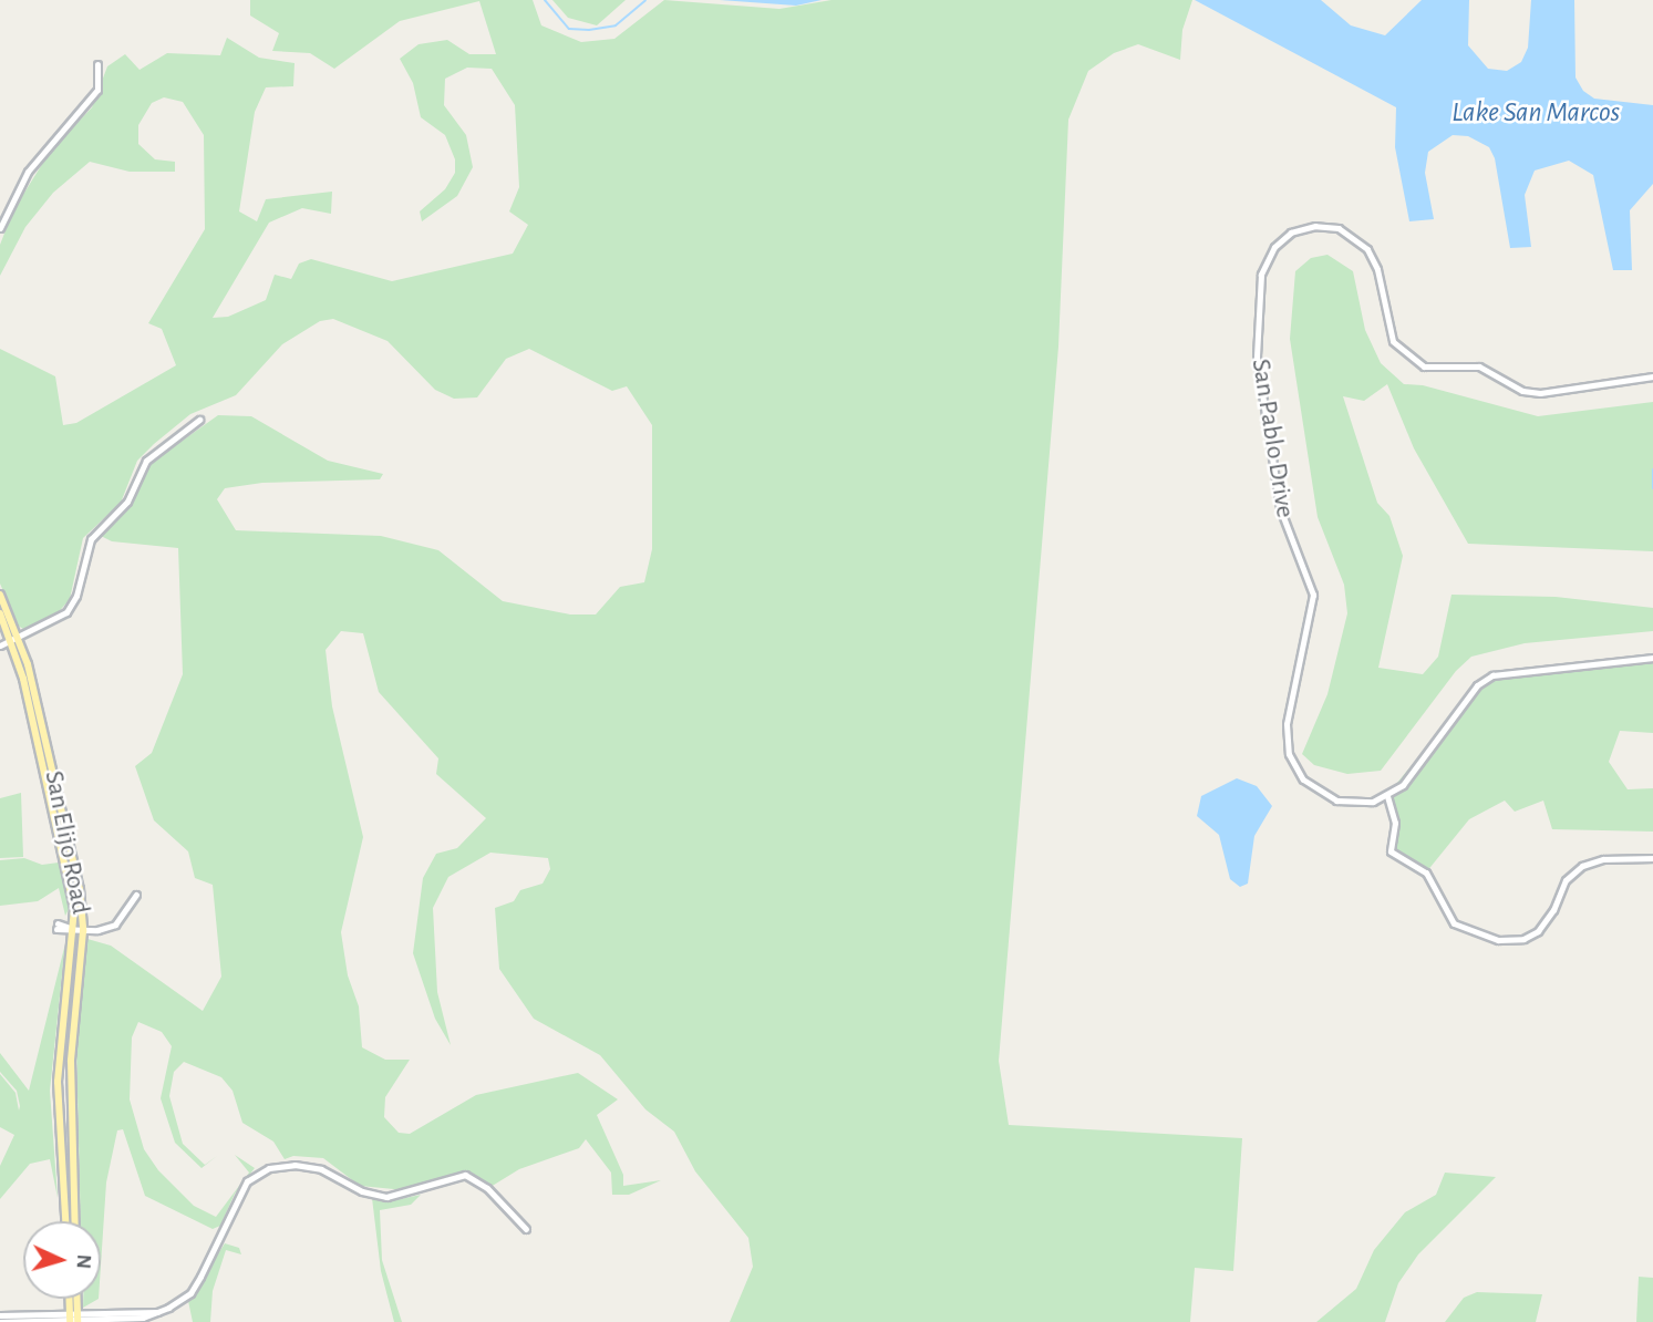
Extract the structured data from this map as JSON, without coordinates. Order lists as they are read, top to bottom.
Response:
{
  "streets": {
    "main road": ["San Elijo Road"],
    "street": ["San Pablo Drive"]
  },
  "water": ["Lake San Marcos"],
  "north": "right"
}
